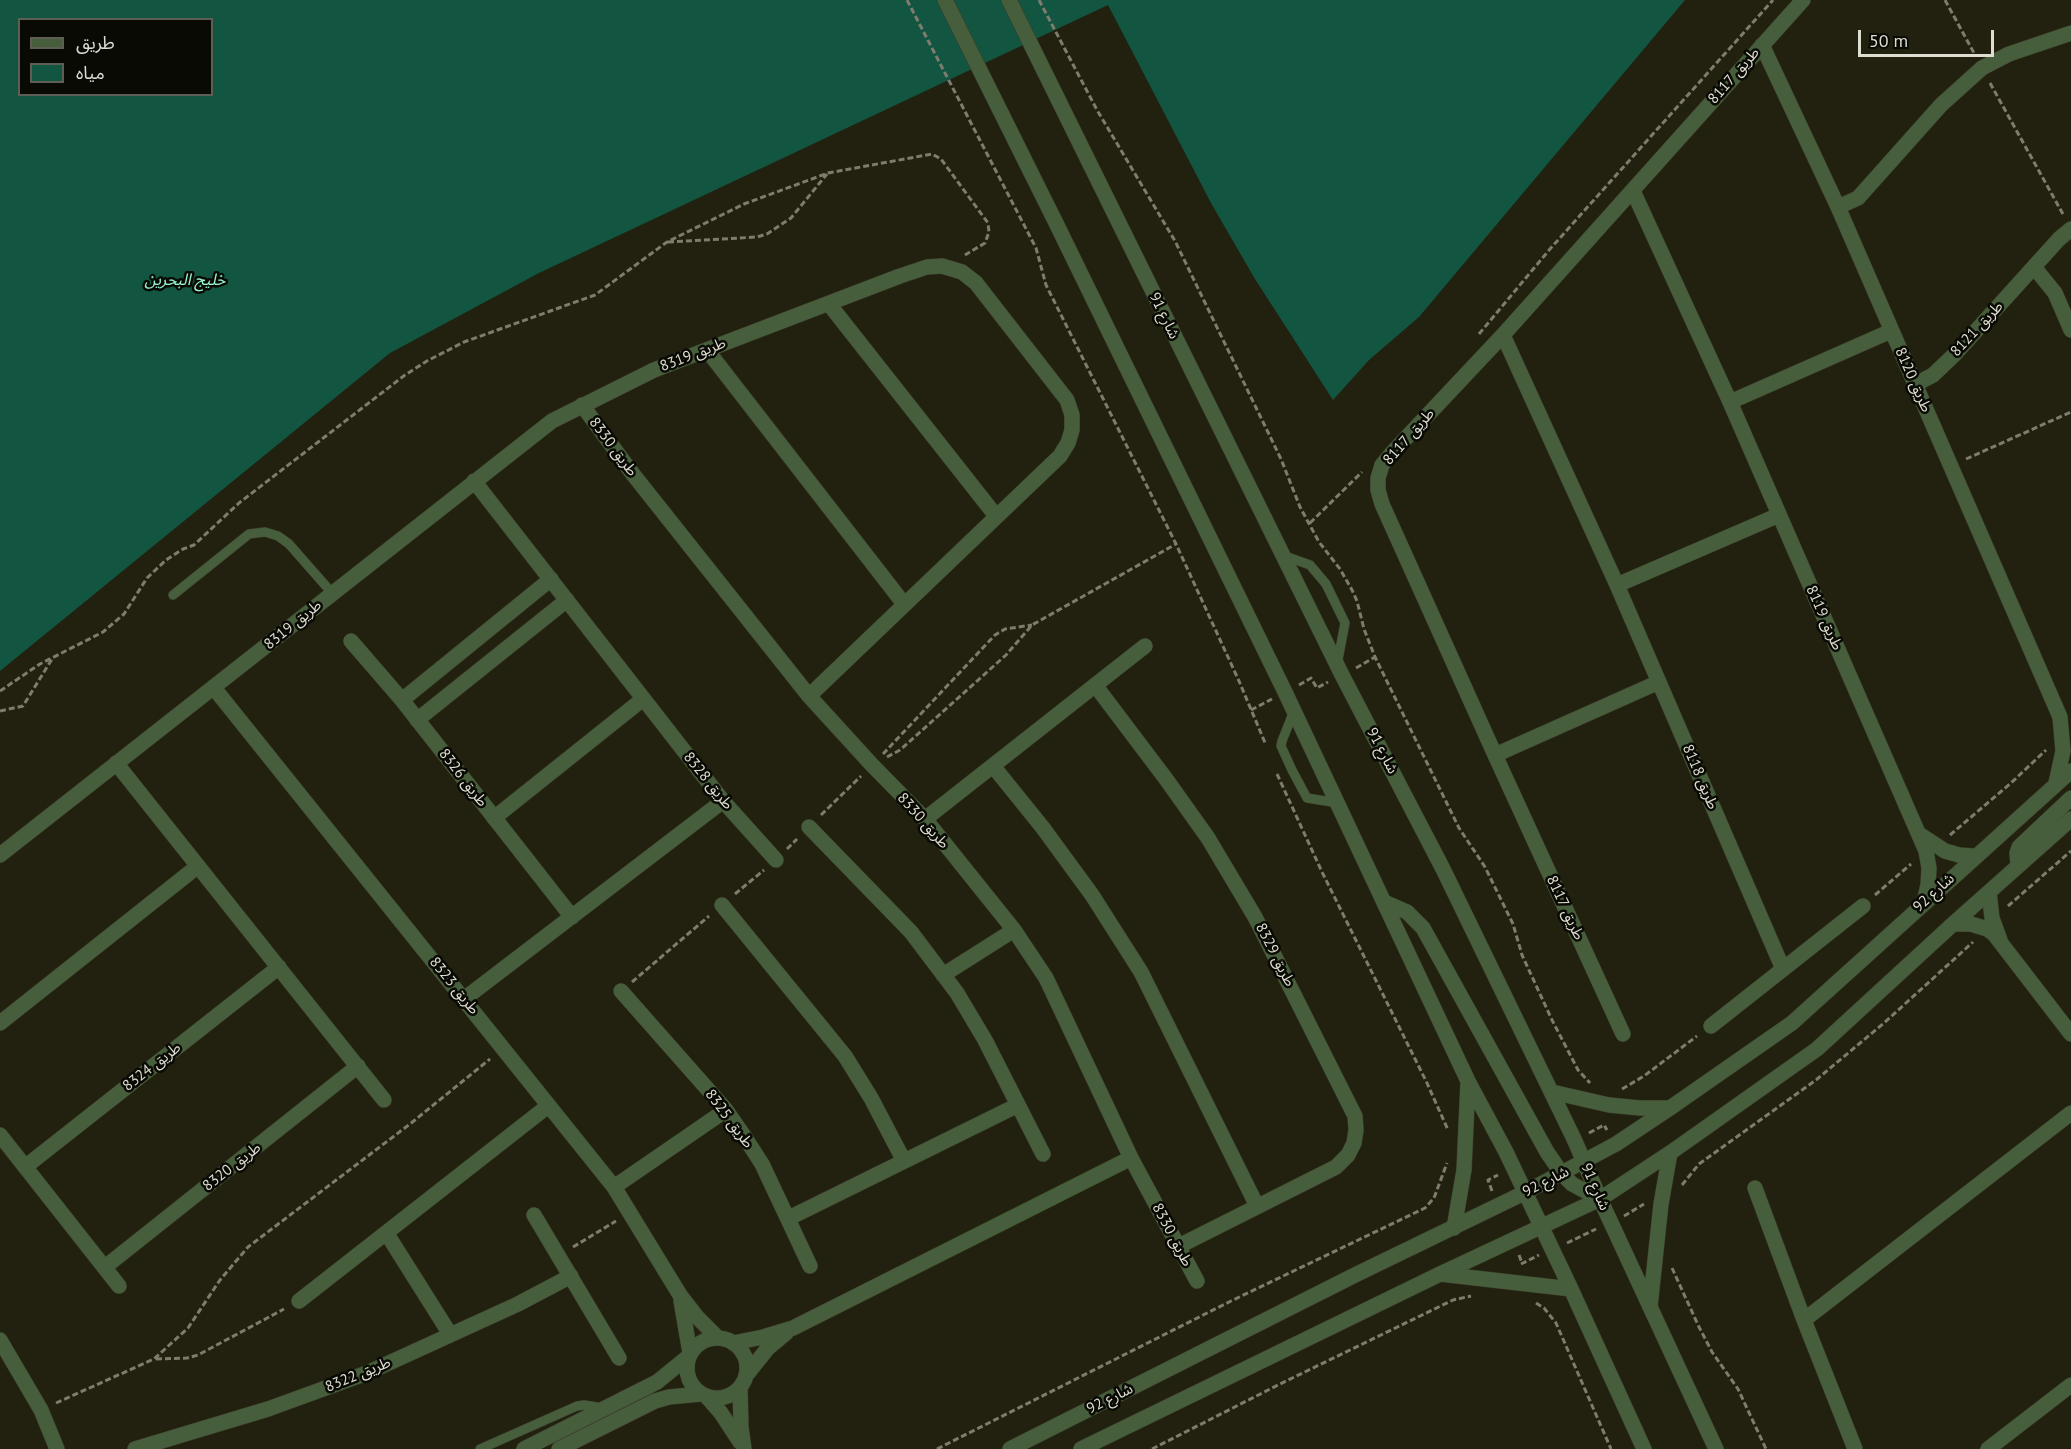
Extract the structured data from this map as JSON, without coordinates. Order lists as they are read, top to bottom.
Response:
{
  "streets": {
    "street": [
      "طريق 8117",
      "شارع 91",
      "طريق 8121",
      "طريق 8319",
      "طريق 8120",
      "طريق 8330",
      "طريق 8119",
      "طريق 8118",
      "طريق 8326",
      "طريق 8328",
      "شارع 92",
      "طريق 8329",
      "طريق 8323",
      "طريق 8324",
      "طريق 8325",
      "طريق 8320",
      "طريق 8322"
    ]
  },
  "crossings": [
    ["طريق 8117", "طريق 8120"],
    ["طريق 8117", "طريق 8119"],
    ["طريق 8117", "طريق 8118"],
    ["شارع 91", "شارع 92"],
    ["طريق 8121", "طريق 8120"],
    ["طريق 8319", "طريق 8330"],
    ["طريق 8319", "طريق 8328"],
    ["طريق 8319", "طريق 8323"],
    ["طريق 8330", "طريق 8329"],
    ["طريق 8119", "شارع 92"]
  ],
  "water": ["خليج البحرين"],
  "legend": ["طريق", "مياه"],
  "scale_bar": "50 m"
}
